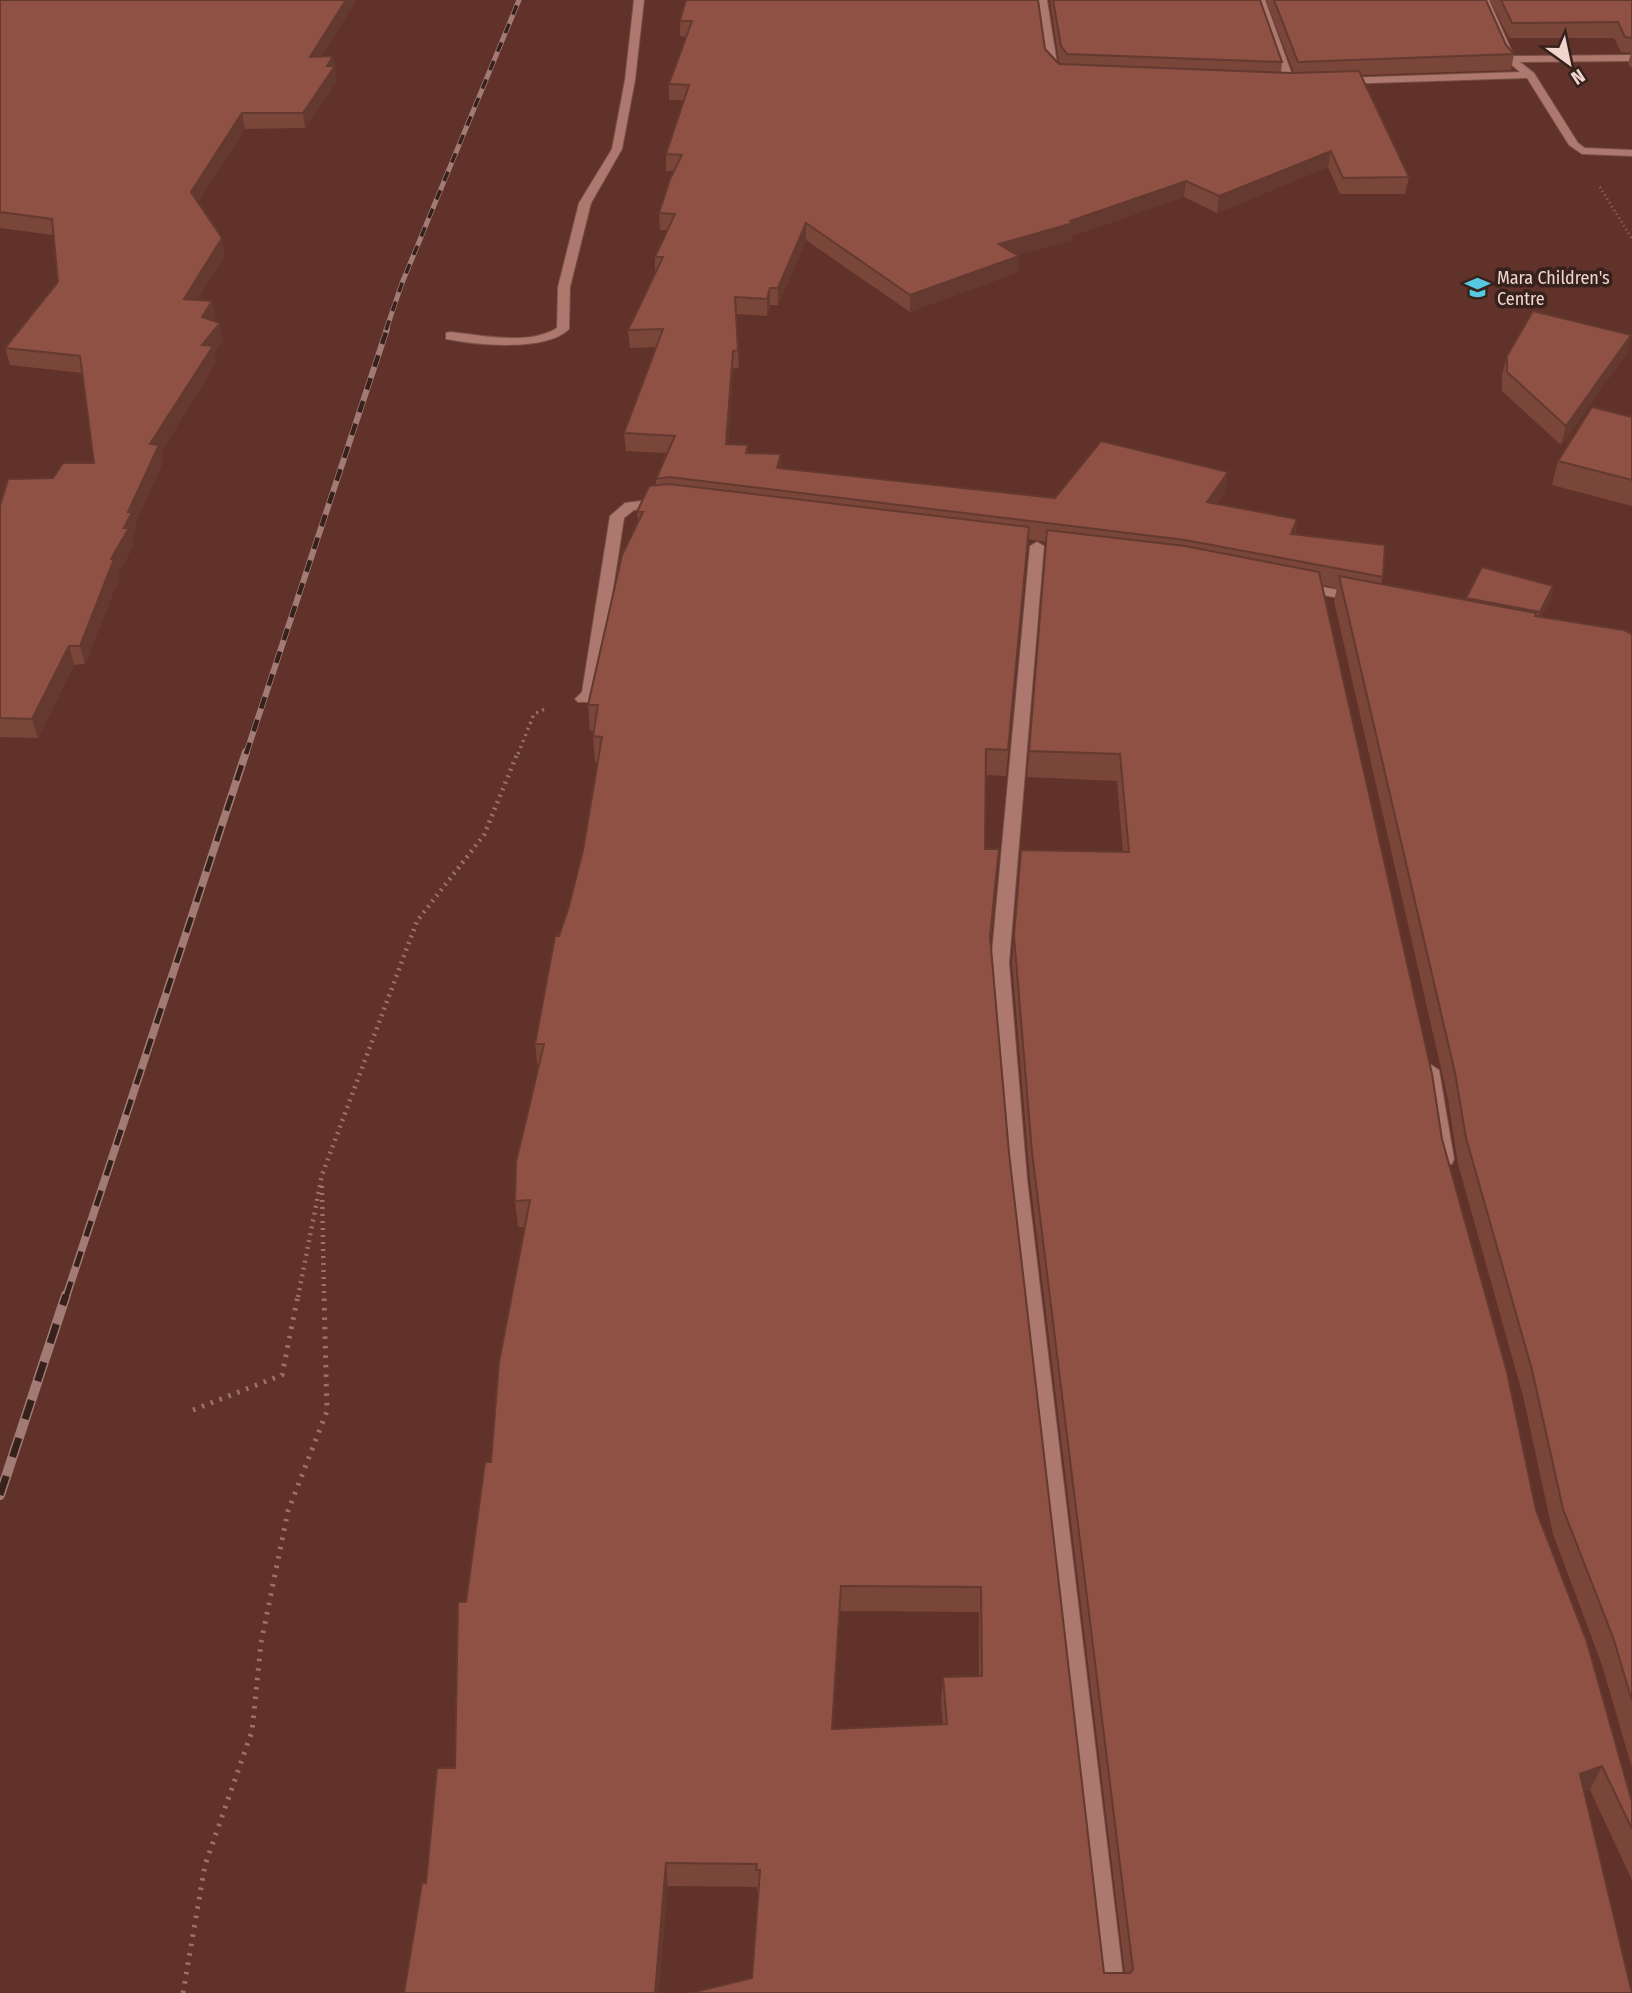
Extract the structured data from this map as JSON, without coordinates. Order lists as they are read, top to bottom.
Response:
{
  "places": {
    "school or university": ["Mara Children's Centre"]
  },
  "north": "bottom right"
}
